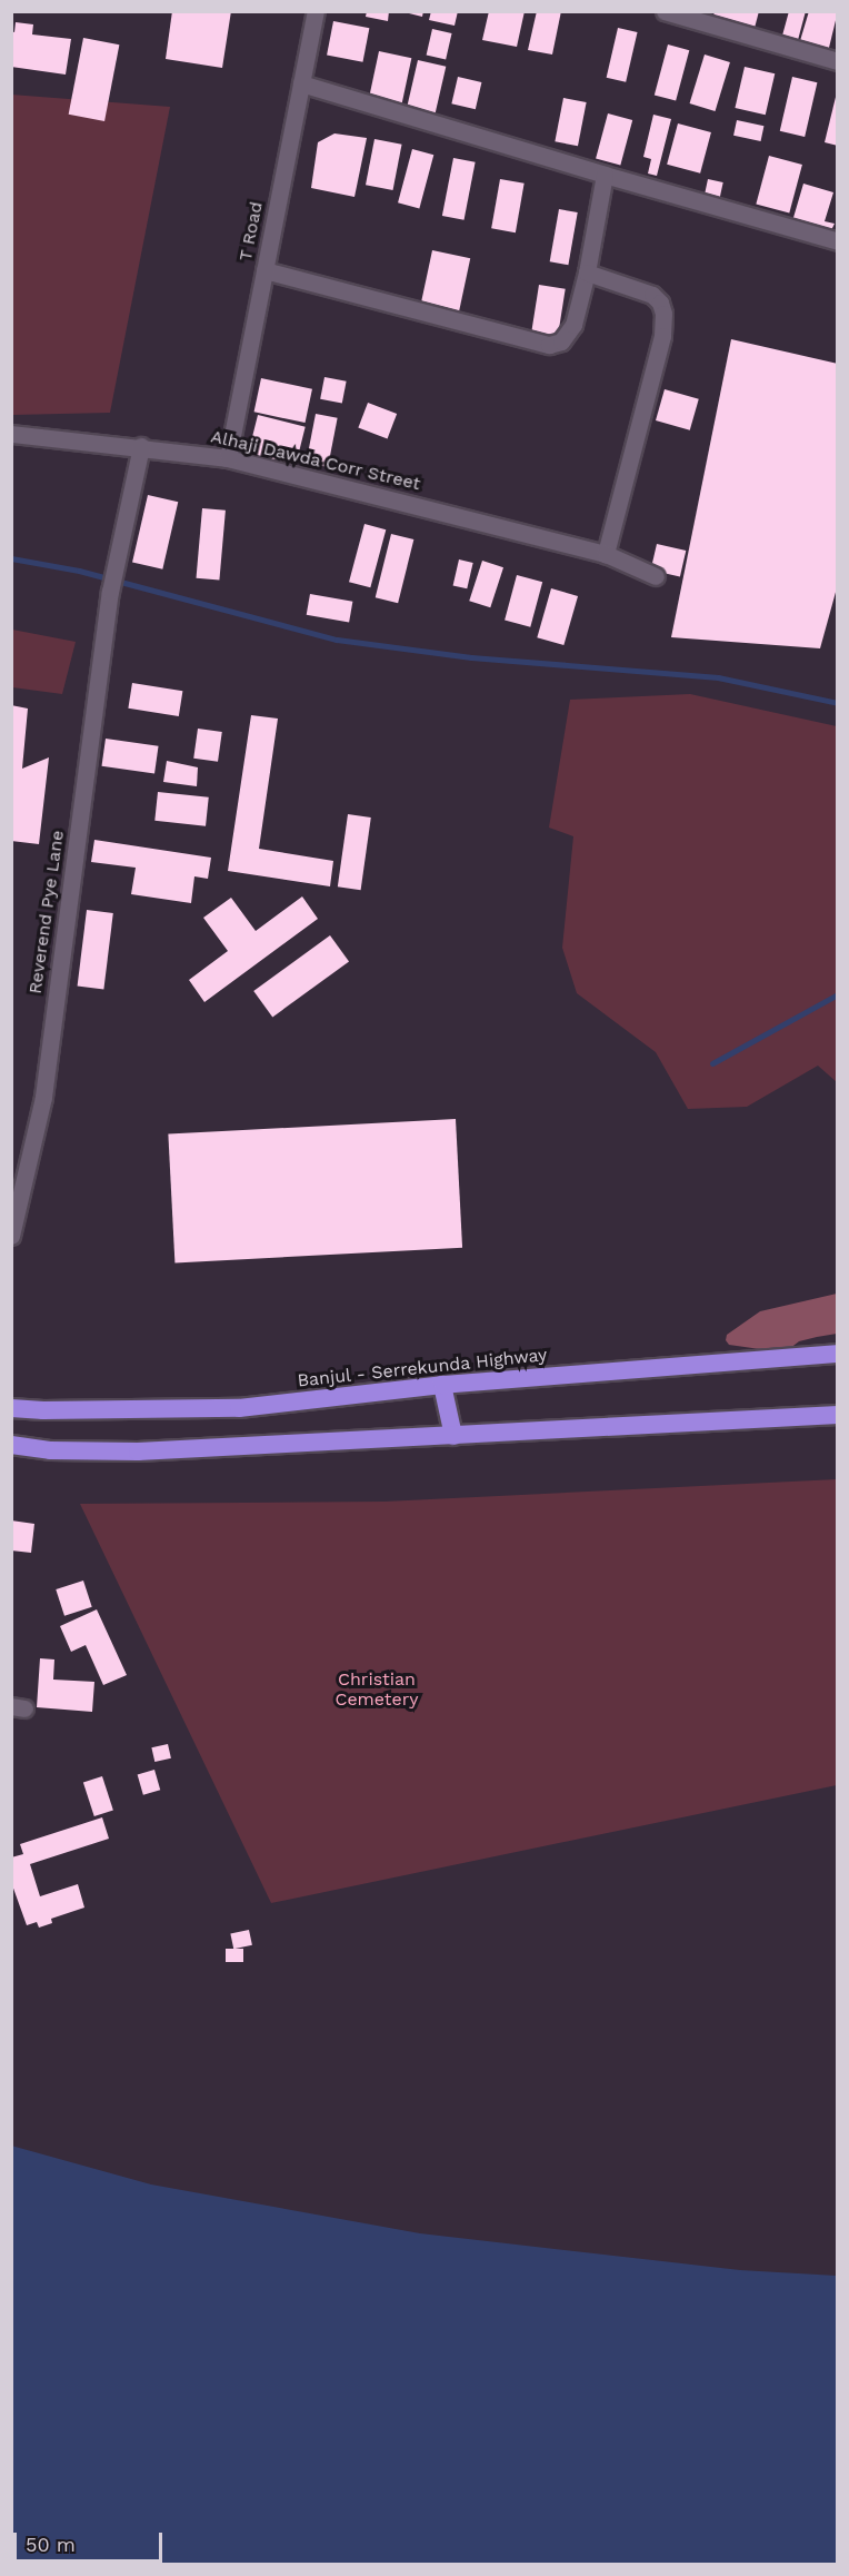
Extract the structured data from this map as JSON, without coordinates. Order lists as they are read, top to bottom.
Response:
{
  "streets": {
    "highway": ["Banjul - Serrekunda Highway"],
    "street": ["T Road", "Alhaji Dawda Corr Street", "Reverend Pye Lane"]
  },
  "crossings": [
    ["T Road", "Alhaji Dawda Corr Street"],
    ["Alhaji Dawda Corr Street", "Reverend Pye Lane"]
  ],
  "parks": ["Christian Cemetery"],
  "scale_bar": "50 m"
}
